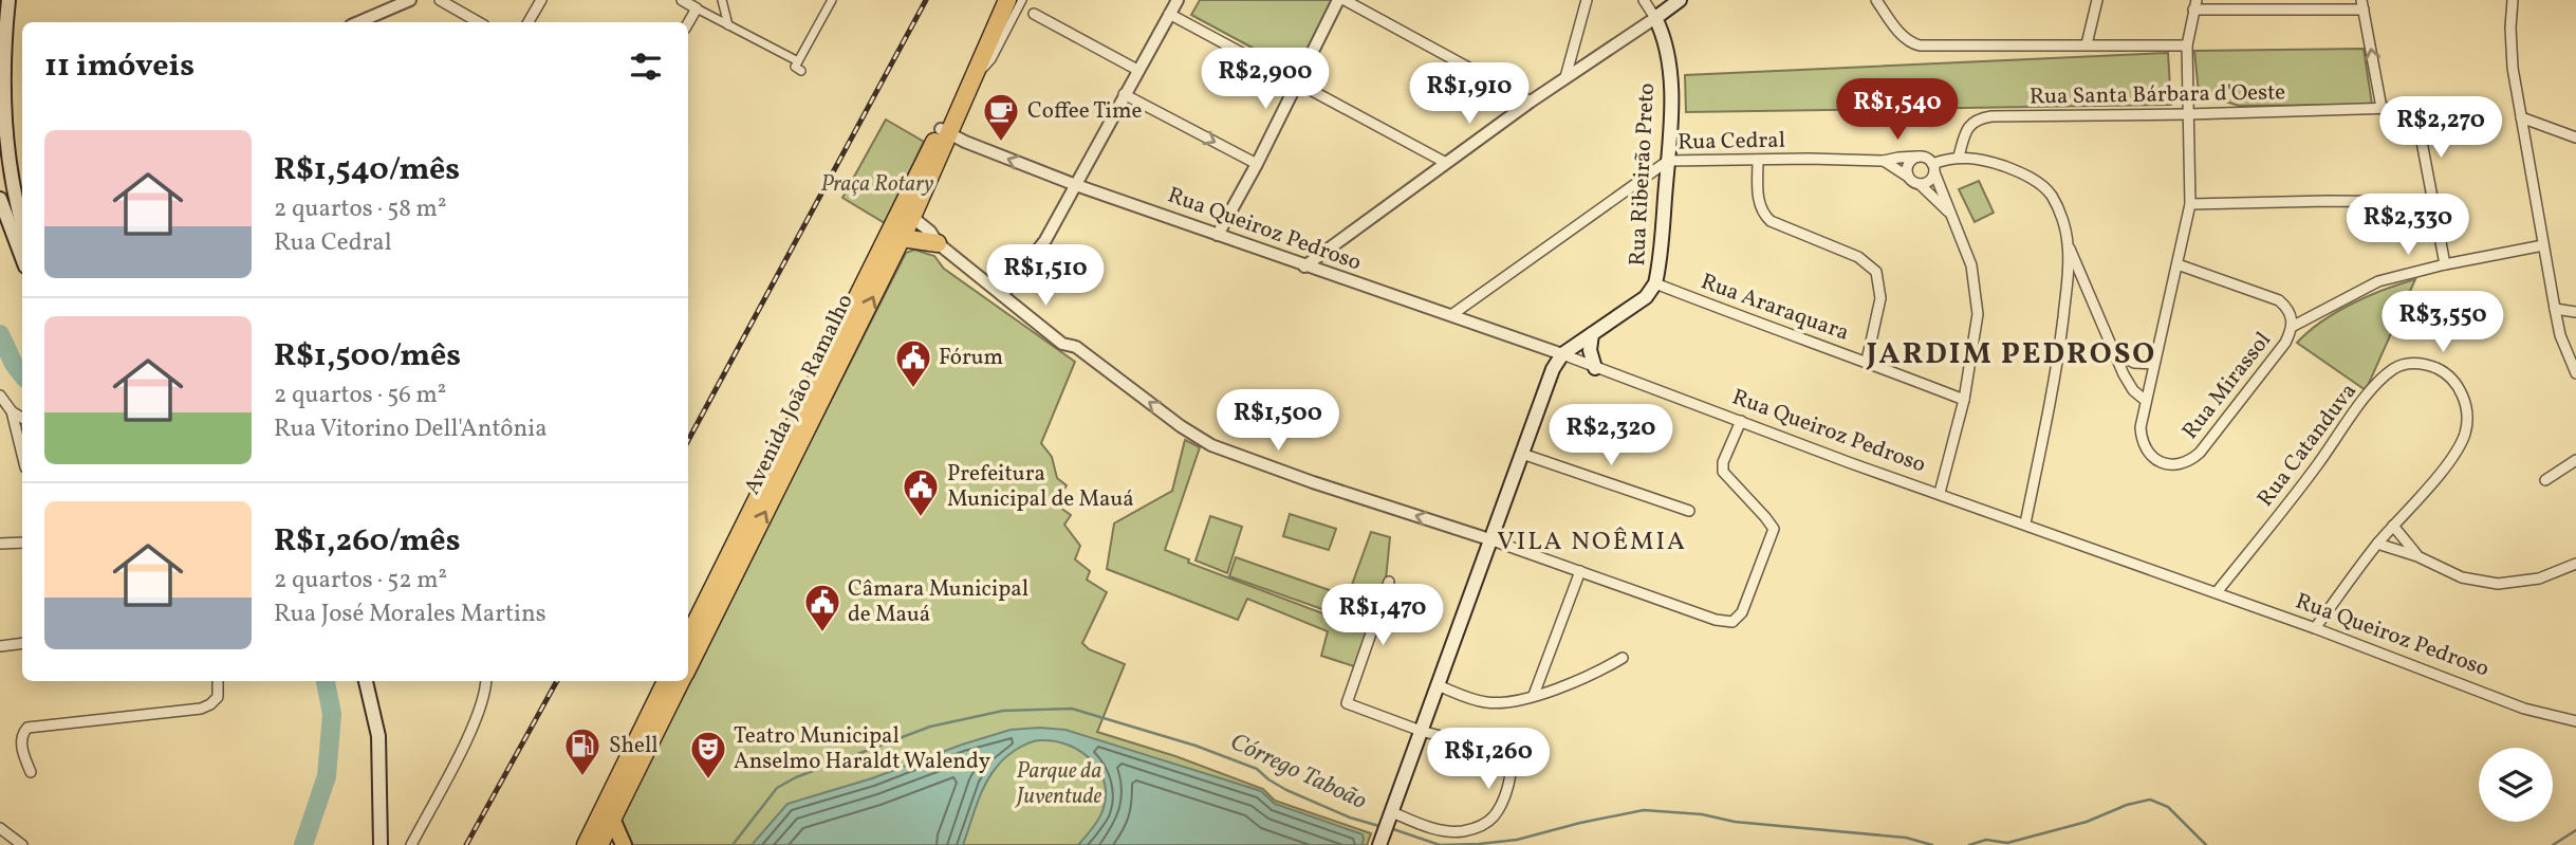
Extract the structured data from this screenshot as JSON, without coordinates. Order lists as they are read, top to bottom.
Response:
{
  "streets": {
    "highway": ["Avenida João Ramalho"],
    "main road": ["Rua Ribeirão Preto"],
    "street": [
      "Rua Santa Bárbara d'Oeste",
      "Rua Cedral",
      "Rua Queiroz Pedroso",
      "Rua Araraquara",
      "Rua Mirassol",
      "Rua Catanduva"
    ]
  },
  "crossings": [
    ["Rua Santa Bárbara d'Oeste", "Rua Mirassol"],
    ["Rua Cedral", "Rua Ribeirão Preto"],
    ["Rua Cedral", "Rua Queiroz Pedroso"],
    ["Rua Ribeirão Preto", "Rua Queiroz Pedroso"],
    ["Rua Ribeirão Preto", "Rua Araraquara"],
    ["Rua Queiroz Pedroso", "Avenida João Ramalho"],
    ["Rua Queiroz Pedroso", "Rua Catanduva"]
  ],
  "districts": ["JARDIM PEDROSO", "VILA NOÊMIA"],
  "water": ["Córrego Taboão"],
  "parks": ["Praça Rotary", "Parque da Juventude"],
  "places": {
    "cafe": ["Coffee Time"],
    "public building": ["Fórum", "Prefeitura Municipal de Mauá", "Câmara Municipal de Mauá"],
    "fuel station": ["Shell"],
    "theatre": ["Teatro Municipal Anselmo Haraldt Walendy"]
  },
  "page": {
    "heading": "11 imóveis",
    "price": [
      "R$2,900",
      "R$1,910",
      "R$1,540",
      "R$2,270",
      "R$2,330",
      "R$1,510",
      "R$3,550",
      "R$1,500",
      "R$2,320",
      "R$1,470",
      "R$1,260"
    ],
    "list": [
      {
        "name": "R$1,540/mês",
        "note": "2 quartos · 58 m² · Rua Cedral"
      },
      {
        "name": "R$1,500/mês",
        "note": "2 quartos · 56 m² · Rua Vitorino Dell'Antônia"
      },
      {
        "name": "R$1,260/mês",
        "note": "2 quartos · 52 m² · Rua José Morales Martins"
      }
    ]
  }
}
